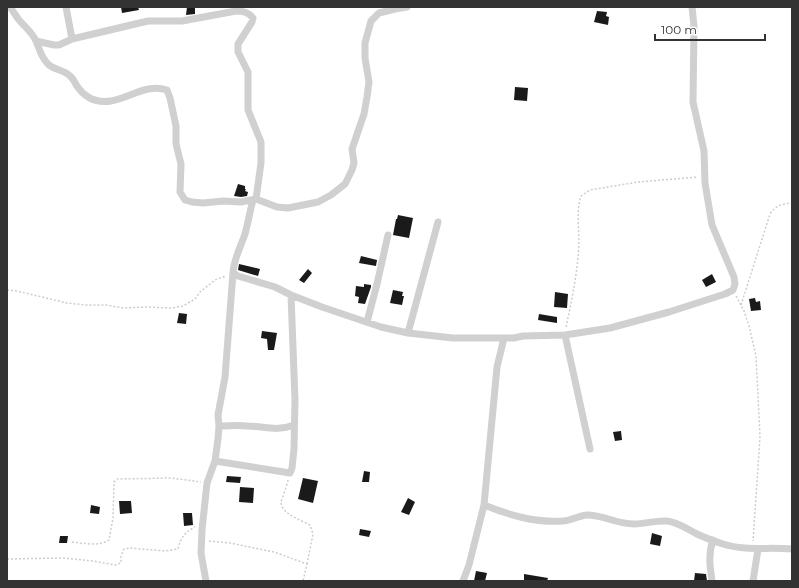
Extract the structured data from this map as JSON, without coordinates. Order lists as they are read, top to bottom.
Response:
{
  "scale_bar": "100 m"
}
